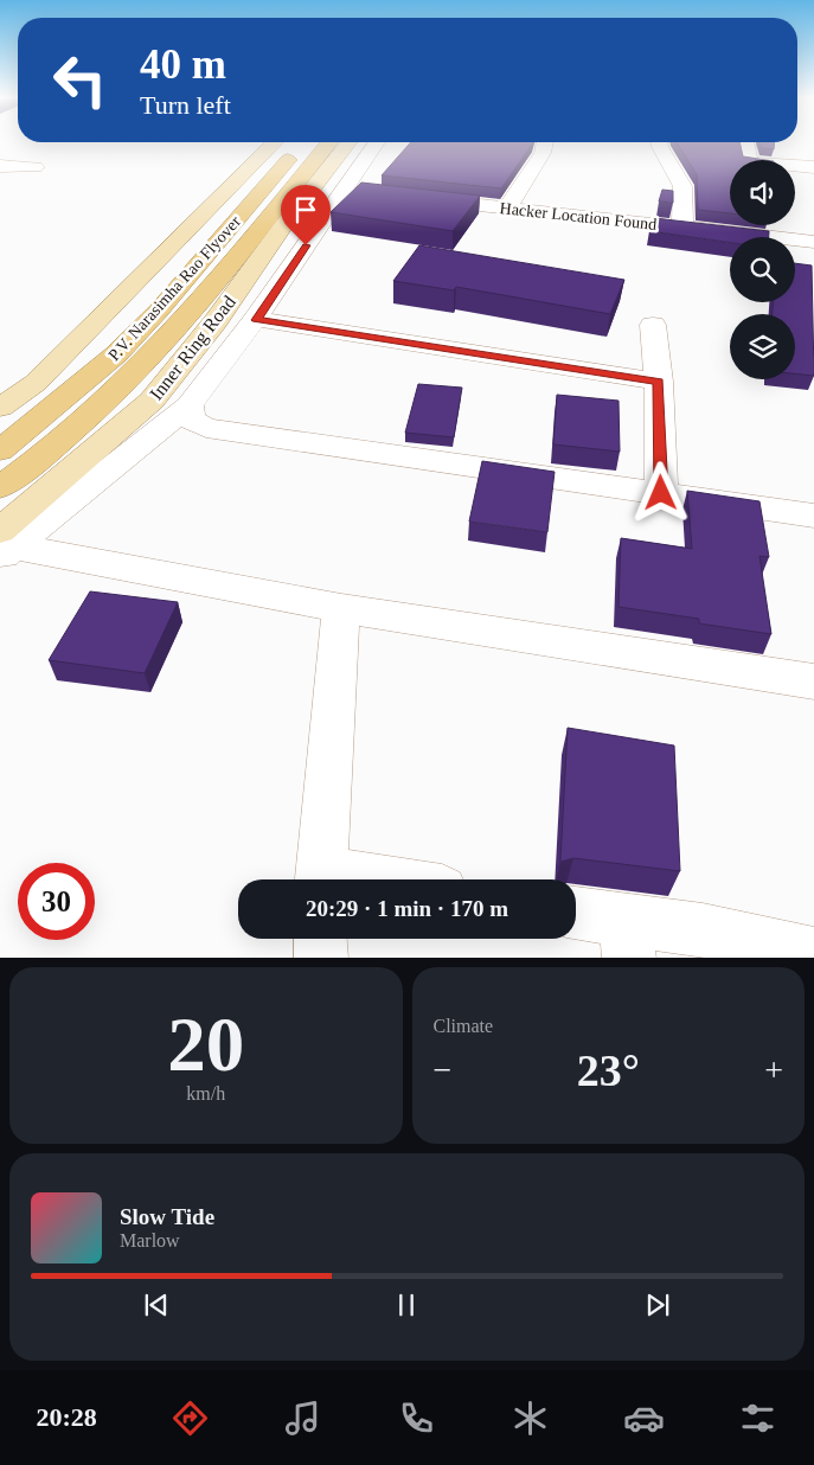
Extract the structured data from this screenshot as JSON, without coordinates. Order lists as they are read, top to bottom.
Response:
{
  "streets": {
    "highway": ["P.V. Narasimha Rao Flyover"],
    "main road": ["Inner Ring Road"],
    "street": ["Hacker Location Found"]
  },
  "page": {
    "turn": ["40 m", "Turn left"],
    "limit": "30",
    "trip": "20:29 · 1 min · 170 m",
    "tile": [
      ["20", "km/h"],
      "Climate"
    ],
    "heat": ["−", "23°", "+"],
    "song": ["Slow Tide", "Marlow"],
    "tabs": "20:28"
  }
}
